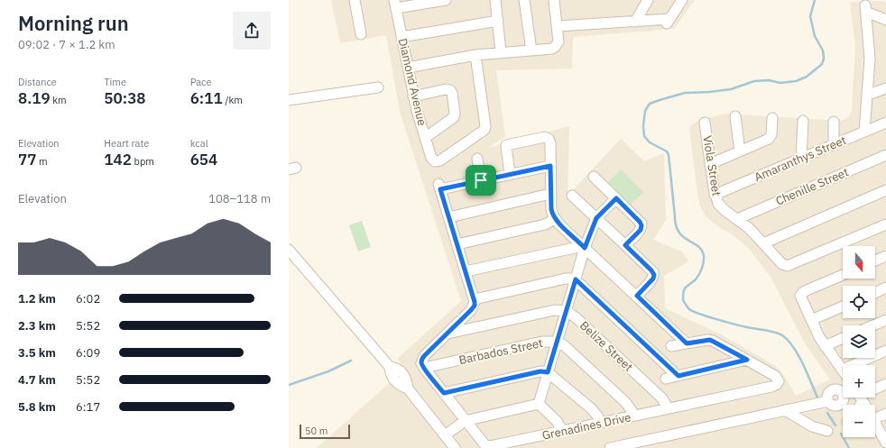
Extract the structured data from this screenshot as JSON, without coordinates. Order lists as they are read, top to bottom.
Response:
{
  "streets": {
    "street": [
      "Diamond Avenue",
      "Amaranthys Street",
      "Viola Street",
      "Chenille Street",
      "Belize Street",
      "Barbados Street",
      "Grenadines Drive"
    ]
  },
  "crossings": [
    ["Amaranthys Street", "Viola Street"],
    ["Viola Street", "Chenille Street"],
    ["Belize Street", "Grenadines Drive"],
    ["Barbados Street", "Grenadines Drive"]
  ],
  "scale_bar": "50 m",
  "north": "bottom",
  "page": {
    "heading": ["Morning run", "09:02 · 7 × 1.2 km"],
    "stats": [
      ["Distance", "8.19 km"],
      ["Time", "50:38"],
      ["Pace", "6:11 /km"],
      ["Elevation", "77 m"],
      ["Heart rate", "142 bpm"],
      ["kcal", "654"]
    ],
    "chart": ["Elevation", "108–118 m"],
    "map_buttons": ["+", "−"],
    "list": [
      {
        "name": "1.2 km",
        "note": "6:02"
      },
      {
        "name": "2.3 km",
        "note": "5:52"
      },
      {
        "name": "3.5 km",
        "note": "6:09"
      },
      {
        "name": "4.7 km",
        "note": "5:52"
      },
      {
        "name": "5.8 km",
        "note": "6:17"
      }
    ],
    "scale": "50 m"
  }
}
